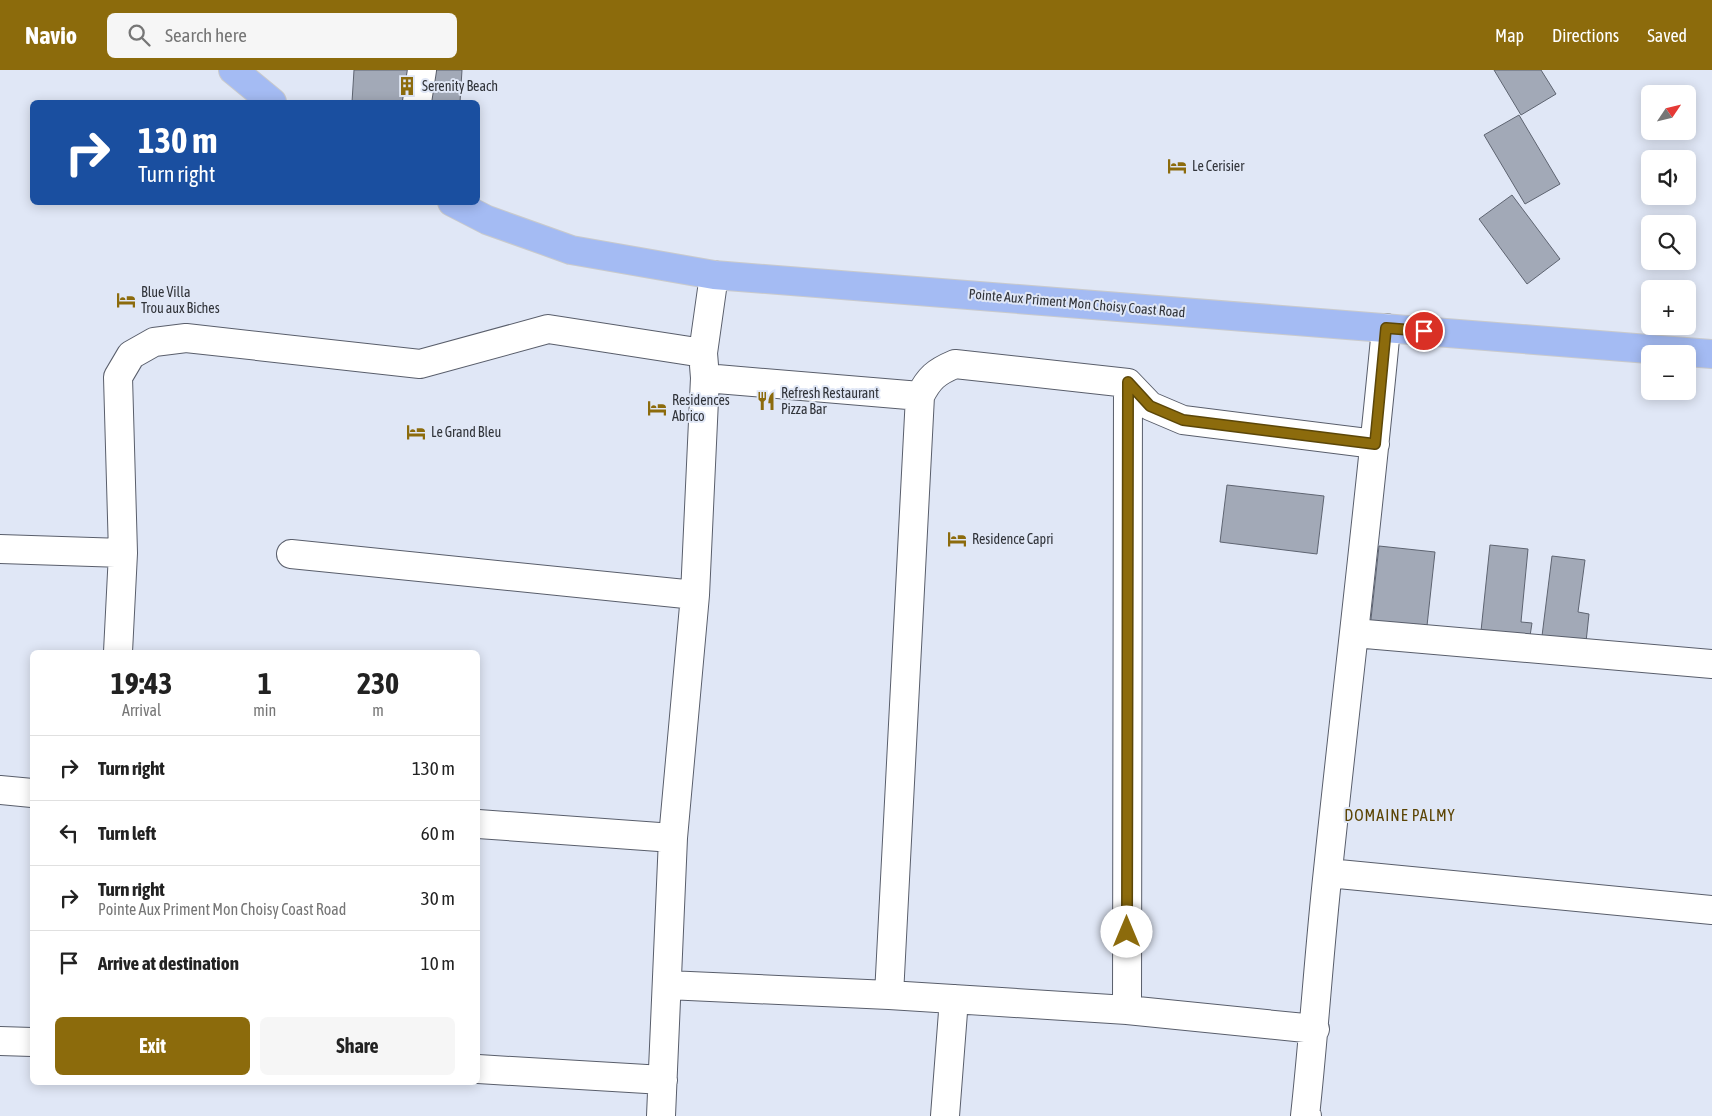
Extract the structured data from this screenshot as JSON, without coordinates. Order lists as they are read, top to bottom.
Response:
{
  "streets": {
    "main road": ["Pointe Aux Priment Mon Choisy Coast Road"]
  },
  "districts": ["DOMAINE PALMY"],
  "places": {
    "building": ["Serenity Beach"],
    "hotel": [
      "Le Cerisier",
      "Blue Villa Trou aux Biches",
      "Residences Abrico",
      "Le Grand Bleu",
      "Residence Capri"
    ],
    "restaurant": ["Refresh Restaurant Pizza Bar"]
  },
  "north": "top right",
  "page": {
    "header": "Navio",
    "search": "Search here",
    "nav": ["Map", "Directions", "Saved"],
    "map_buttons": ["+", "−"],
    "turn": ["130 m", "Turn right"],
    "eta": [
      "19:43",
      "Arrival",
      "1",
      "min",
      "230",
      "m"
    ],
    "list": [
      {
        "name": "Turn right",
        "value": "130 m"
      },
      {
        "name": "Turn left",
        "value": "60 m"
      },
      {
        "name": "Turn right",
        "note": "Pointe Aux Priment Mon Choisy Coast Road",
        "value": "30 m"
      },
      {
        "name": "Arrive at destination",
        "value": "10 m"
      }
    ],
    "buttons": ["Exit", "Share"]
  }
}
